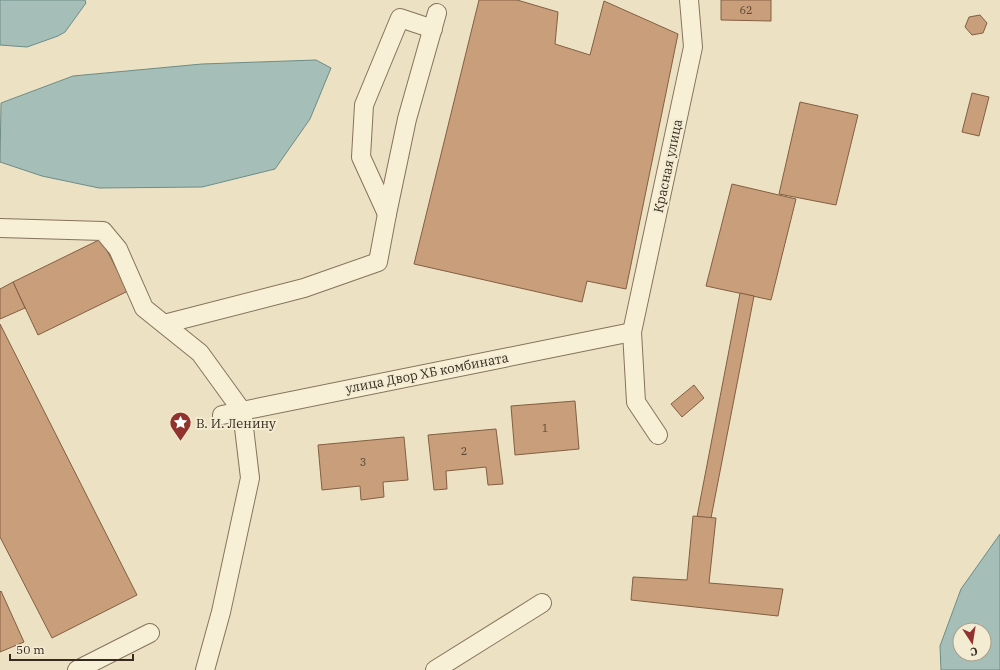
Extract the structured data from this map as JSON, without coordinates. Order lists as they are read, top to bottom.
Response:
{
  "streets": {
    "street": ["Красная улица", "улица Двор ХБ комбината"]
  },
  "crossings": [
    ["Красная улица", "улица Двор ХБ комбината"]
  ],
  "places": {
    "place": ["В. И. Ленину"]
  },
  "house_numbers": [
    "62",
    "1",
    "2",
    "3"
  ],
  "scale_bar": "50 m",
  "north": "bottom"
}
